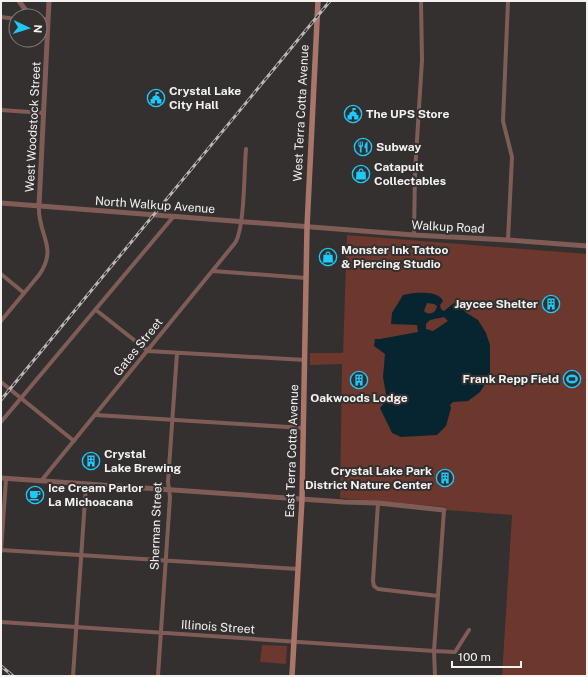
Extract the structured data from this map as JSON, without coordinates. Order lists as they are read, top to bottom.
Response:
{
  "streets": {
    "main road": ["West Terra Cotta Avenue", "East Terra Cotta Avenue"],
    "street": [
      "West Woodstock Street",
      "North Walkup Avenue",
      "Walkup Road",
      "Gates Street",
      "Sherman Street",
      "Illinois Street"
    ]
  },
  "crossings": [
    ["West Terra Cotta Avenue", "North Walkup Avenue"],
    ["West Terra Cotta Avenue", "Walkup Road"],
    ["West Terra Cotta Avenue", "East Terra Cotta Avenue"],
    ["West Woodstock Street", "North Walkup Avenue"],
    ["North Walkup Avenue", "Walkup Road"],
    ["North Walkup Avenue", "Gates Street"],
    ["North Walkup Avenue", "East Terra Cotta Avenue"],
    ["Walkup Road", "East Terra Cotta Avenue"],
    ["East Terra Cotta Avenue", "Illinois Street"],
    ["Sherman Street", "Illinois Street"]
  ],
  "places": {
    "public building": ["Crystal Lake City Hall", "The UPS Store"],
    "restaurant": ["Subway"],
    "shop": ["Catapult Collectables", "Monster Ink Tattoo & Piercing Studio"],
    "building": [
      "Jaycee Shelter",
      "Oakwoods Lodge",
      "Crystal Lake Brewing",
      "Crystal Lake Park District Nature Center"
    ],
    "sports": ["Frank Repp Field"],
    "cafe": ["Ice Cream Parlor La Michoacana"]
  },
  "scale_bar": "100 m",
  "north": "right"
}
